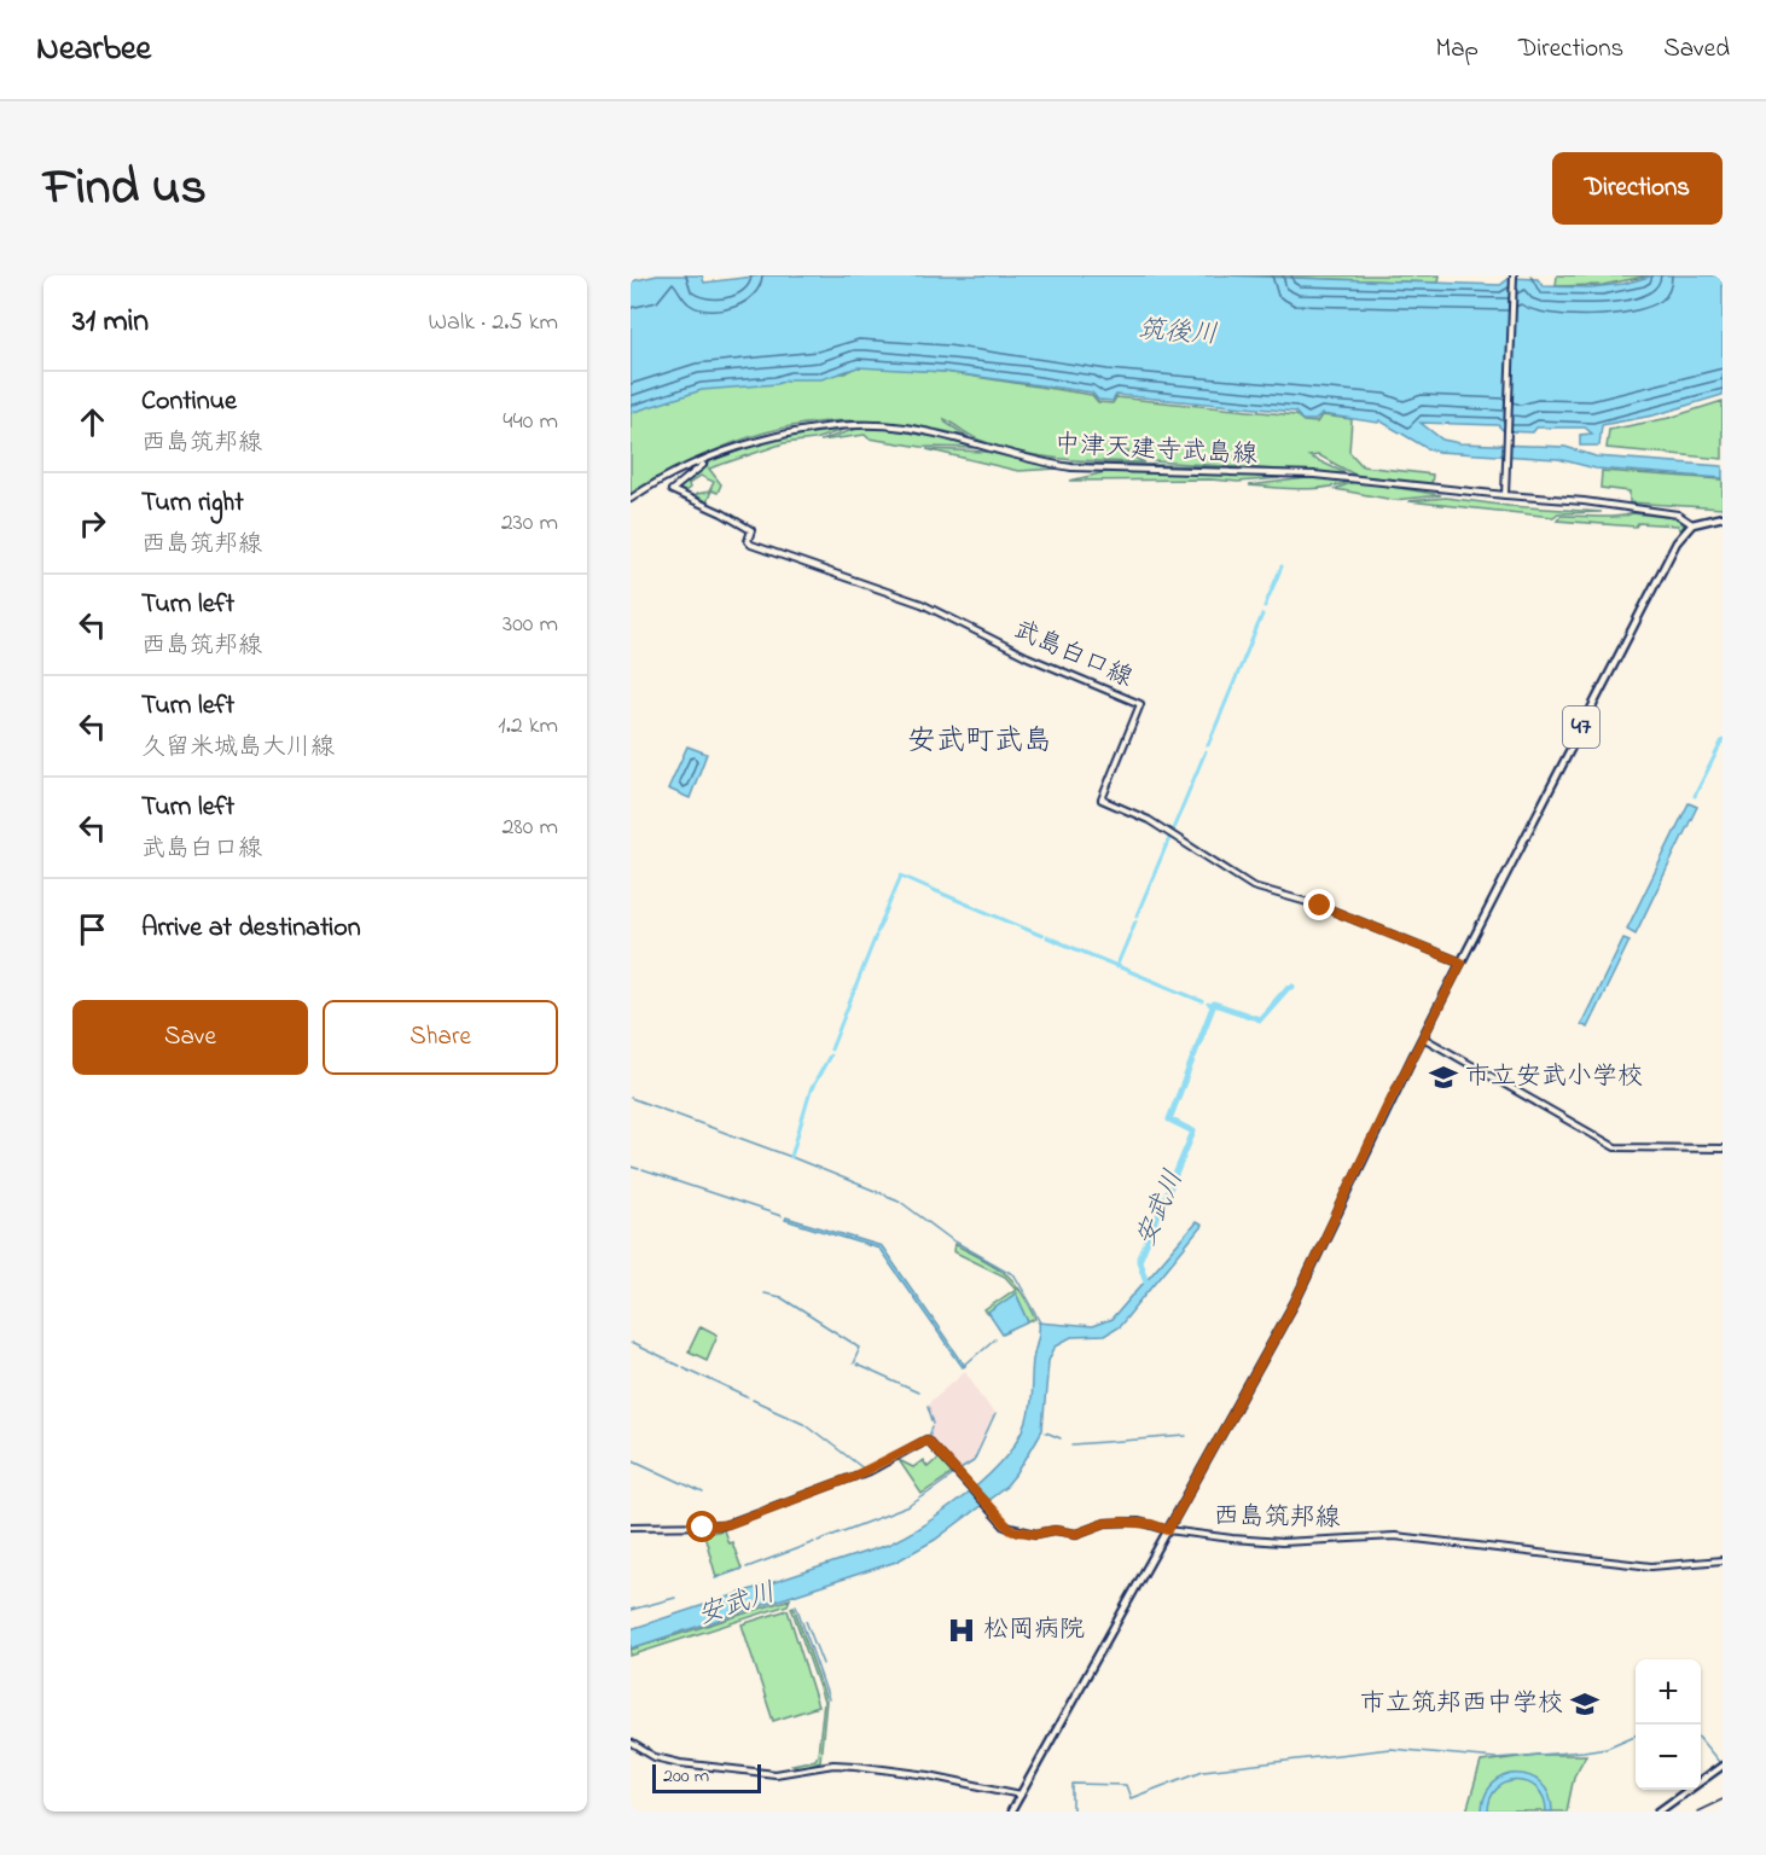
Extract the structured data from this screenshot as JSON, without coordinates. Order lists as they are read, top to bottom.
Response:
{
  "streets": {
    "main road": [
      "中津天建寺武島線",
      "武島白口線",
      "47",
      "西島筑邦線"
    ]
  },
  "crossings": [
    ["中津天建寺武島線", "武島白口線"],
    ["中津天建寺武島線", "47"],
    ["武島白口線", "47"],
    ["47", "西島筑邦線"]
  ],
  "districts": ["安武町武島"],
  "water": ["筑後川", "安武川"],
  "places": {
    "school or university": ["市立安武小学校", "市立筑邦西中学校"],
    "hospital": ["松岡病院"]
  },
  "scale_bar": "200 m",
  "page": {
    "header": "Nearbee",
    "nav": ["Map", "Directions", "Saved"],
    "title": "Find us",
    "buttons": [
      "Directions",
      ["Save", "Share"]
    ],
    "heading": ["31 min", "Walk · 2.5 km"],
    "list": [
      ["Continue", "西島筑邦線", "440 m"],
      ["Turn right", "西島筑邦線", "230 m"],
      ["Turn left", "西島筑邦線", "300 m"],
      ["Turn left", "久留米城島大川線", "1.2 km"],
      ["Turn left", "武島白口線", "280 m"],
      "Arrive at destination"
    ],
    "map_buttons": ["+", "−"],
    "scale": "200 m"
  }
}
